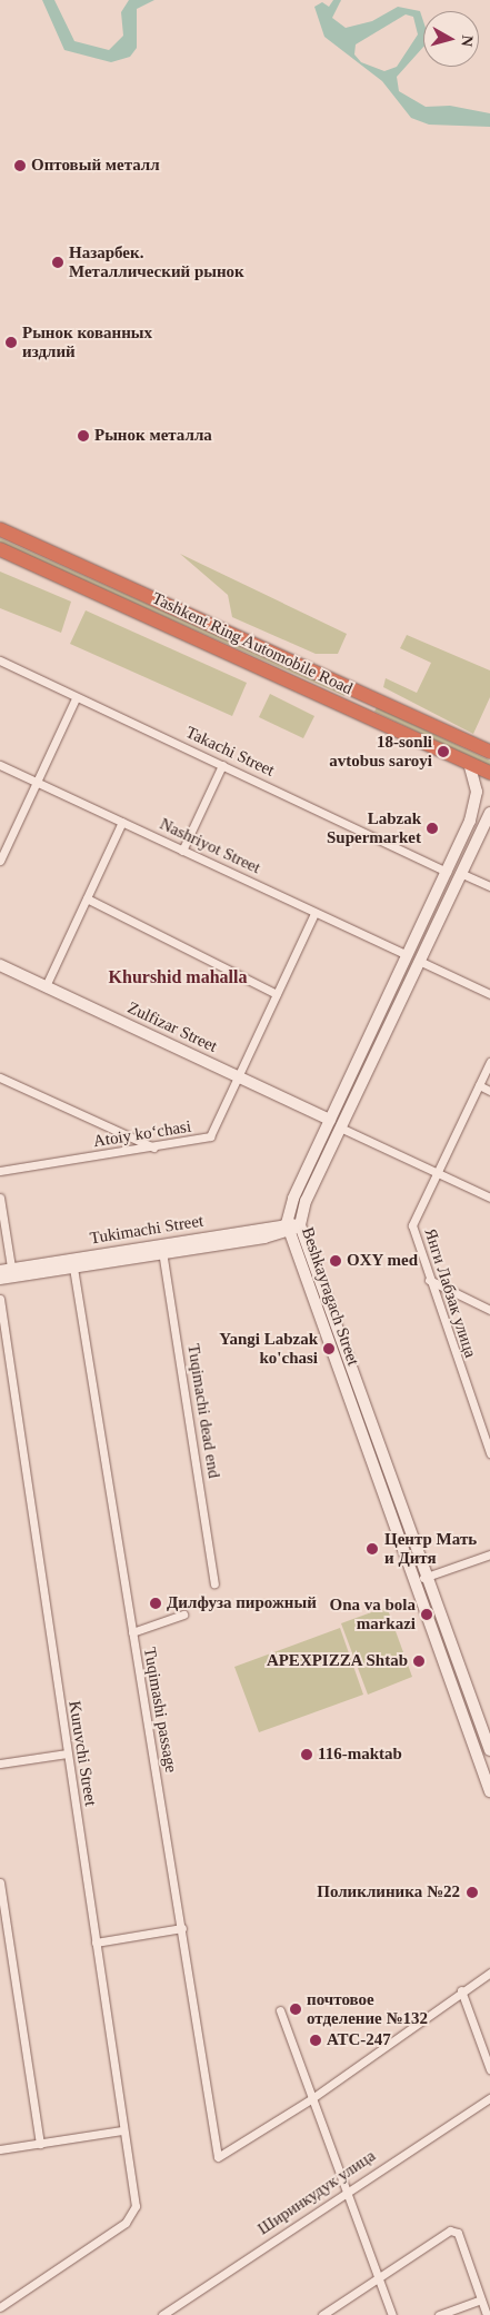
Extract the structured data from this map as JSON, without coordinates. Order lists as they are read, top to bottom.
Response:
{
  "streets": {
    "highway": ["Tashkent Ring Automobile Road"],
    "main road": ["Zulfizar Street", "Tukimachi Street", "Beshkayragach Street"],
    "street": [
      "Takachi Street",
      "Nashriyot Street",
      "Atoiy koʻchasi",
      "Янги Лабзак улица",
      "Tuqimachi dead end",
      "Tuqimashi passage",
      "Kuruvchi Street",
      "Ширинкудук улица"
    ]
  },
  "crossings": [
    ["Tashkent Ring Automobile Road", "Beshkayragach Street"],
    ["Takachi Street", "Beshkayragach Street"],
    ["Nashriyot Street", "Atoiy koʻchasi"],
    ["Nashriyot Street", "Beshkayragach Street"],
    ["Zulfizar Street", "Atoiy koʻchasi"],
    ["Zulfizar Street", "Beshkayragach Street"],
    ["Tukimachi Street", "Beshkayragach Street"],
    ["Tukimachi Street", "Tuqimachi dead end"],
    ["Tukimachi Street", "Tuqimashi passage"]
  ],
  "districts": ["Khurshid mahalla"],
  "places": [
    "Оптовый металл",
    "Назарбек. Металлический рынок",
    "Рынок кованных издлий",
    "Рынок металла",
    "18-sonli avtobus saroyi",
    "Labzak Supermarket",
    "OXY med",
    "Yangi Labzak ko'chasi",
    "Центр Мать и Дитя",
    "Дилфуза пирожный",
    "Ona va bola markazi",
    "APEXPIZZA Shtab",
    "116-maktab",
    "Поликлиника №22",
    "почтовое отделение №132",
    "АТС-247"
  ],
  "north": "right"
}
